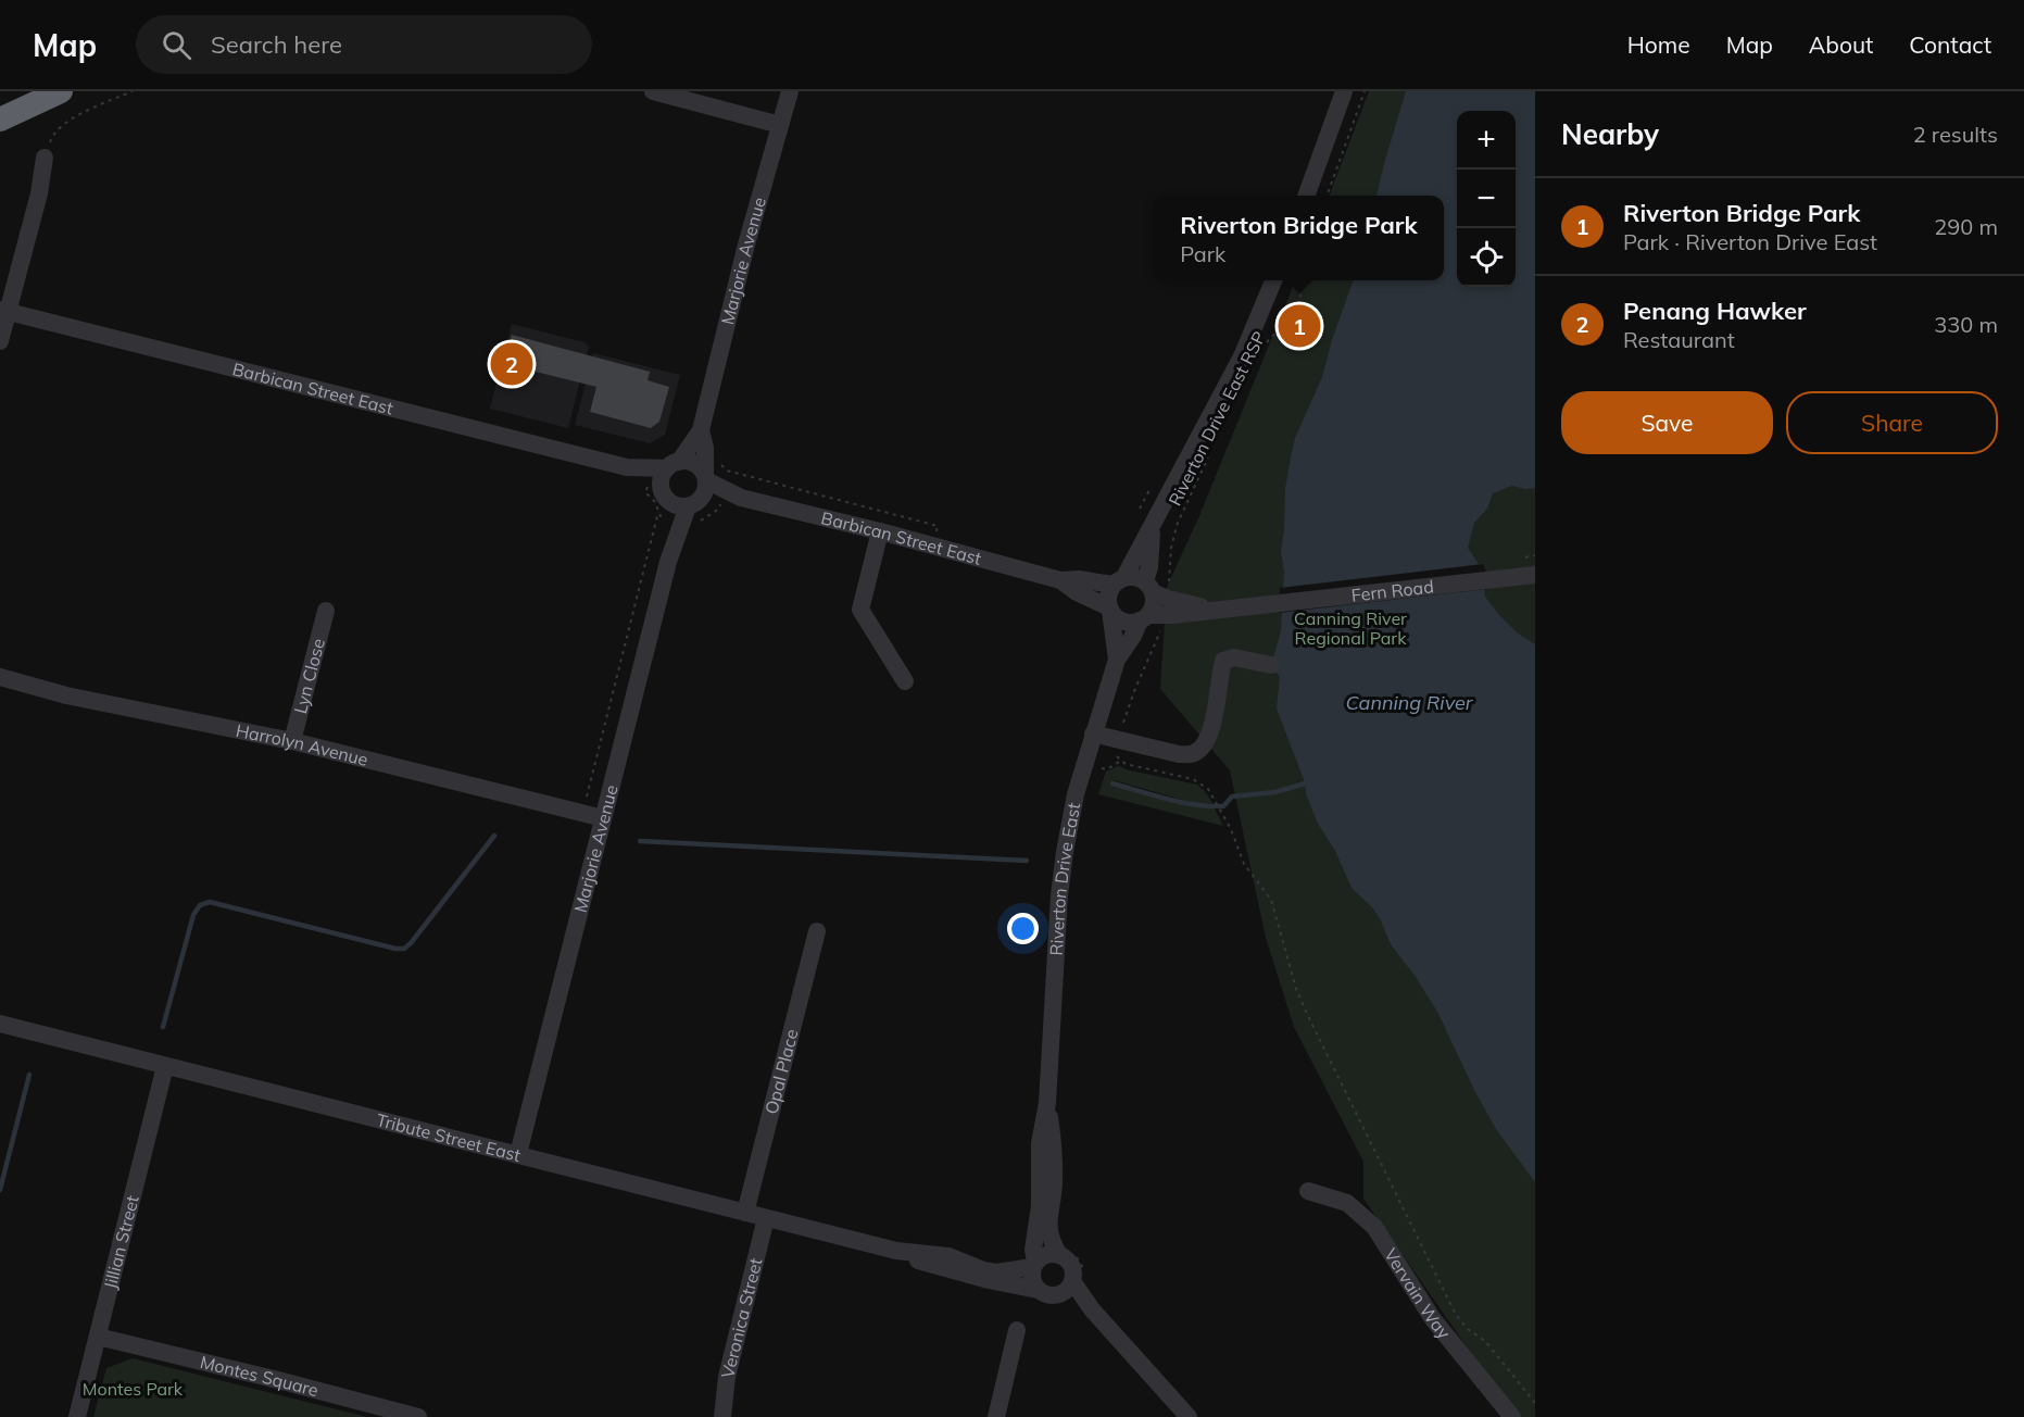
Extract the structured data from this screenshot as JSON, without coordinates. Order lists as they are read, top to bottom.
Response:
{
  "streets": {
    "street": [
      "Marjorie Avenue",
      "Barbican Street East",
      "Fern Road",
      "Lyn Close",
      "Harrolyn Avenue",
      "Riverton Drive East",
      "Opal Place",
      "Tribute Street East",
      "Jillian Street",
      "Vervain Way",
      "Veronica Street",
      "Montes Square"
    ],
    "path": ["Riverton Drive East RSP"]
  },
  "crossings": [
    ["Marjorie Avenue", "Barbican Street East"],
    ["Marjorie Avenue", "Harrolyn Avenue"],
    ["Marjorie Avenue", "Tribute Street East"],
    ["Barbican Street East", "Fern Road"],
    ["Barbican Street East", "Riverton Drive East"],
    ["Fern Road", "Riverton Drive East"],
    ["Lyn Close", "Harrolyn Avenue"],
    ["Riverton Drive East", "Tribute Street East"],
    ["Opal Place", "Tribute Street East"],
    ["Tribute Street East", "Jillian Street"],
    ["Tribute Street East", "Veronica Street"],
    ["Jillian Street", "Montes Square"]
  ],
  "water": ["Canning River"],
  "parks": ["Canning River Regional Park", "Montes Park"],
  "page": {
    "header": "Map",
    "search": "Search here",
    "nav": [
      "Home",
      "Map",
      "About",
      "Contact"
    ],
    "heading": ["Nearby", "2 results"],
    "map_buttons": ["+", "−"],
    "list": [
      {
        "mark": "1",
        "name": "Riverton Bridge Park",
        "note": "Park · Riverton Drive East",
        "value": "290 m"
      },
      {
        "mark": "2",
        "name": "Penang Hawker",
        "note": "Restaurant",
        "value": "330 m"
      }
    ],
    "popup": ["Riverton Bridge Park", "Park"],
    "pins": ["1", "2"],
    "buttons": ["Save", "Share"]
  }
}
